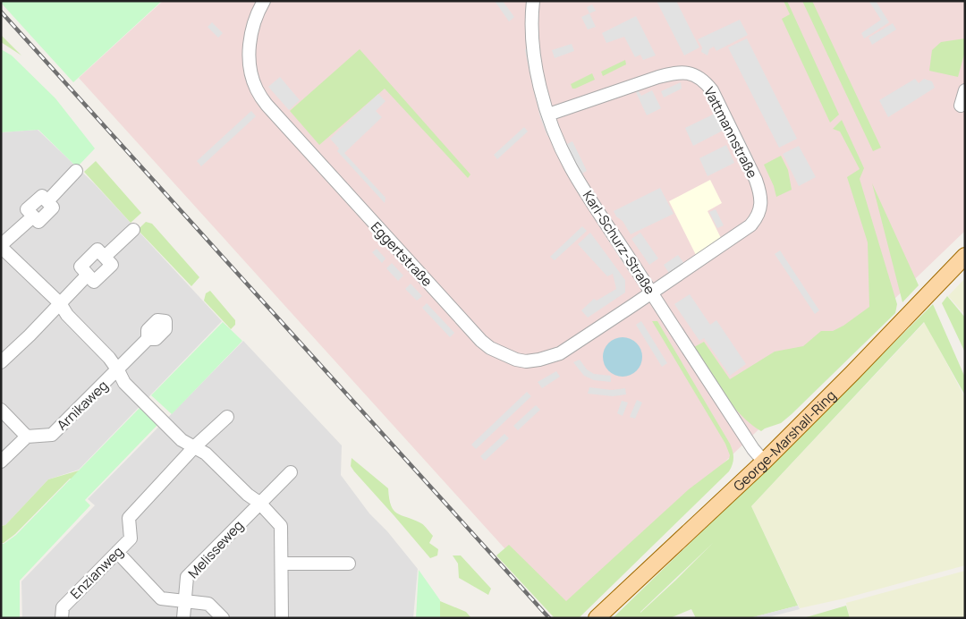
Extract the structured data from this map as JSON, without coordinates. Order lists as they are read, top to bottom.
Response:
{
  "streets": {
    "main road": ["George-Marshall-Ring"],
    "street": [
      "Vattmannstraße",
      "Karl-Schurz-Straße",
      "Eggertstraße",
      "Arnikaweg",
      "Melisseweg",
      "Enzianweg"
    ]
  },
  "crossings": [
    ["Vattmannstraße", "Karl-Schurz-Straße"],
    ["Vattmannstraße", "Eggertstraße"],
    ["Karl-Schurz-Straße", "Eggertstraße"],
    ["Karl-Schurz-Straße", "George-Marshall-Ring"]
  ]
}
